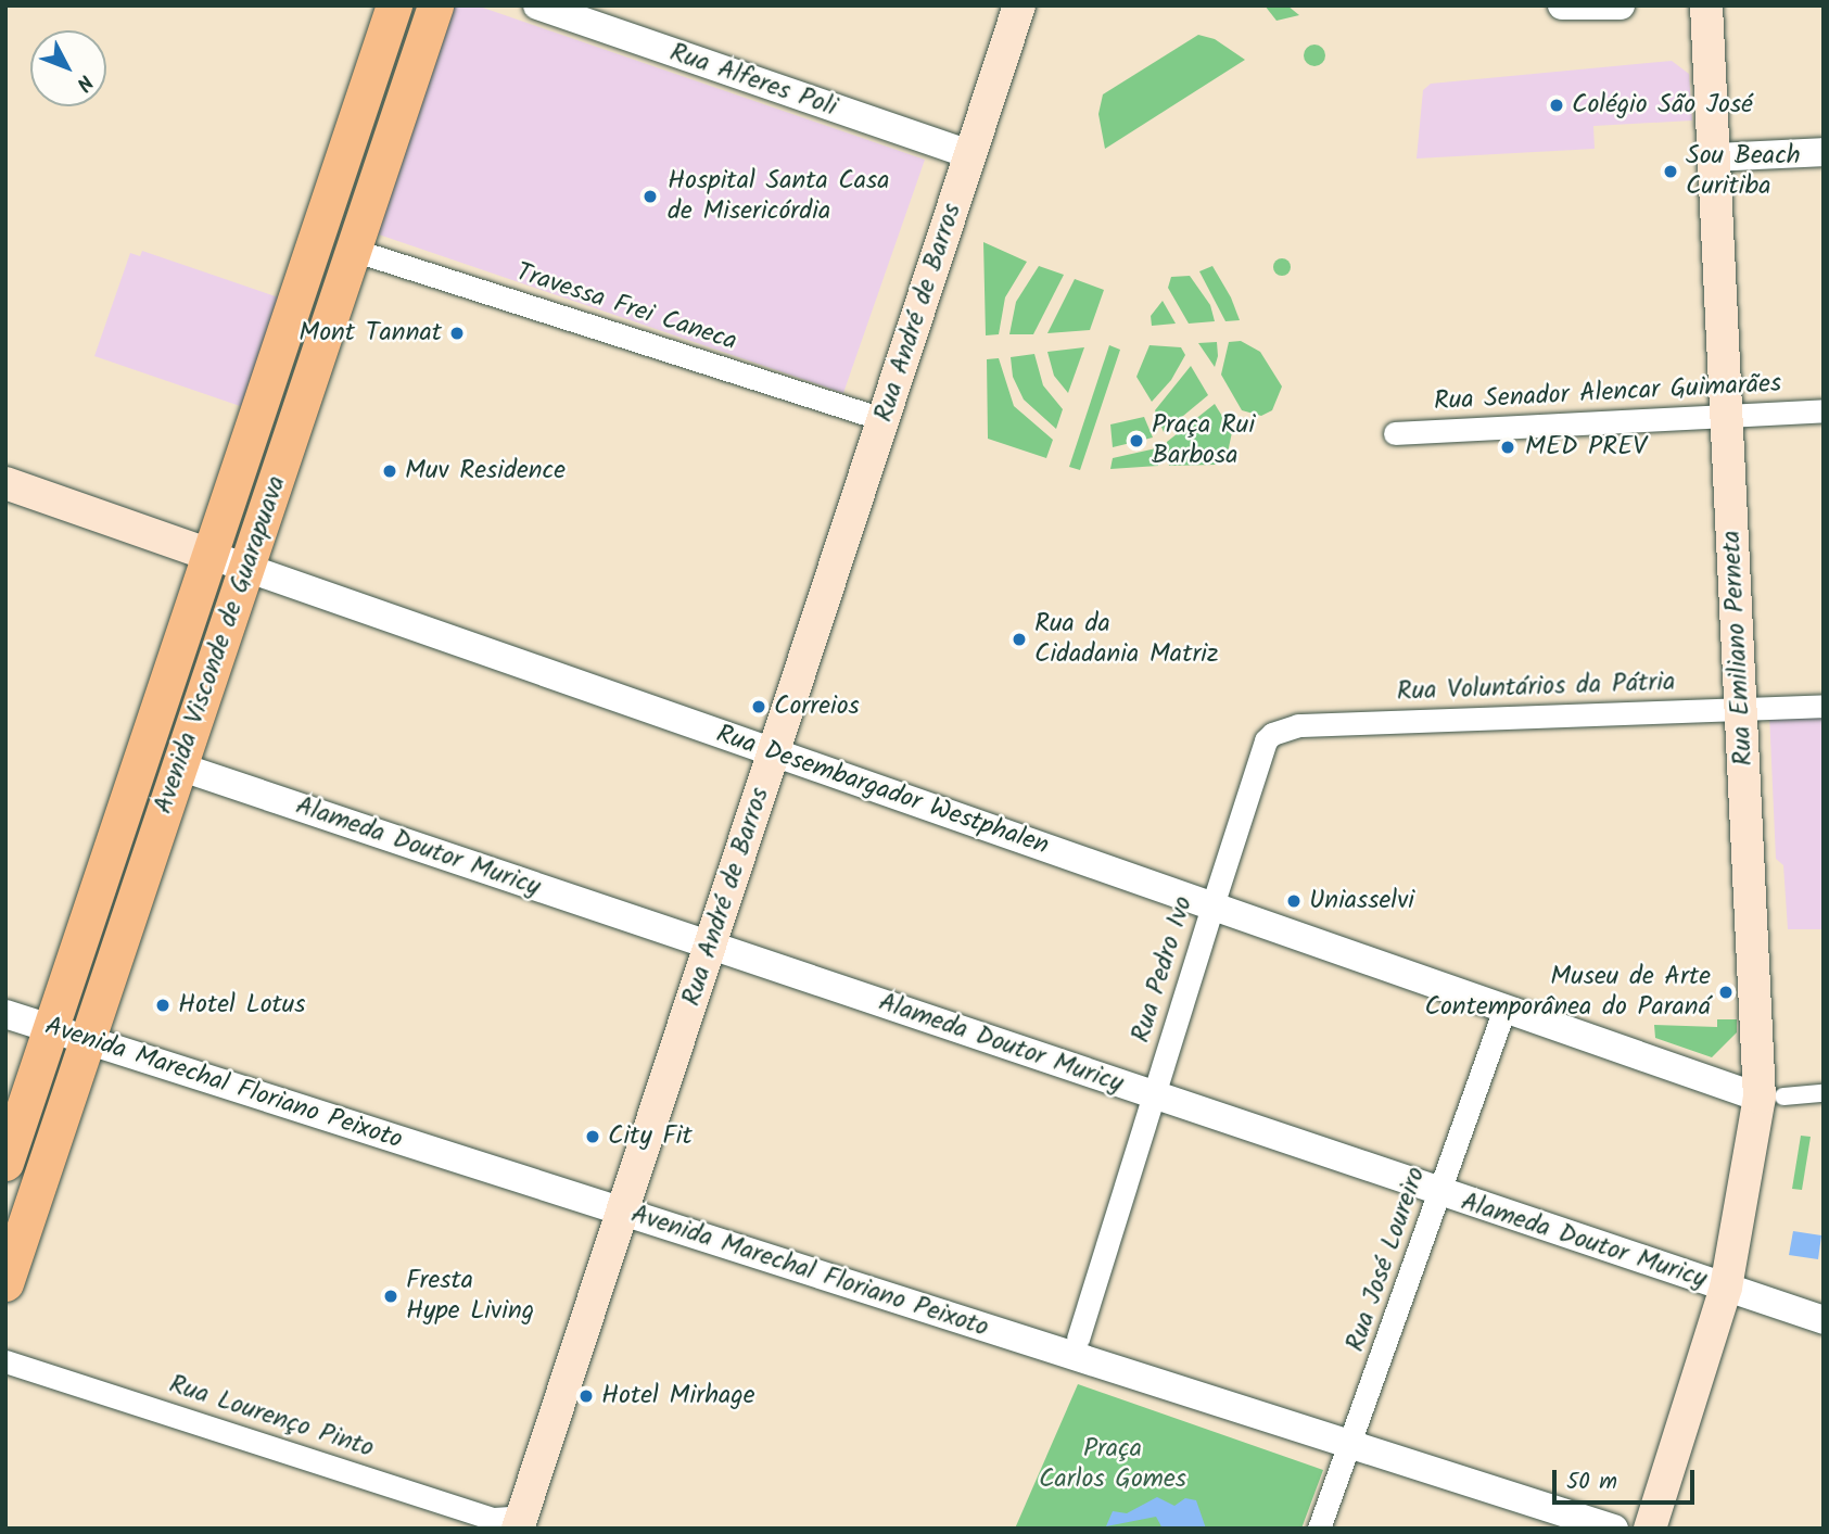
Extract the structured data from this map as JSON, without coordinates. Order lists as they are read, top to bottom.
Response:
{
  "streets": {
    "main road": [
      "Rua André de Barros",
      "Avenida Visconde de Guarapuava",
      "Rua Emiliano Perneta",
      "Rua Desembargador Westphalen"
    ],
    "street": [
      "Rua Alferes Poli",
      "Travessa Frei Caneca",
      "Rua Senador Alencar Guimarães",
      "Rua Voluntários da Pátria",
      "Alameda Doutor Muricy",
      "Rua Pedro Ivo",
      "Avenida Marechal Floriano Peixoto",
      "Rua José Loureiro",
      "Rua Lourenço Pinto"
    ]
  },
  "crossings": [
    ["Rua Alferes Poli", "Rua André de Barros"],
    ["Travessa Frei Caneca", "Rua André de Barros"],
    ["Travessa Frei Caneca", "Avenida Visconde de Guarapuava"],
    ["Rua André de Barros", "Rua Desembargador Westphalen"],
    ["Rua André de Barros", "Alameda Doutor Muricy"],
    ["Rua André de Barros", "Avenida Marechal Floriano Peixoto"],
    ["Rua André de Barros", "Rua Lourenço Pinto"],
    ["Rua Senador Alencar Guimarães", "Rua Emiliano Perneta"],
    ["Avenida Visconde de Guarapuava", "Rua Desembargador Westphalen"],
    ["Avenida Visconde de Guarapuava", "Alameda Doutor Muricy"],
    ["Avenida Visconde de Guarapuava", "Avenida Marechal Floriano Peixoto"],
    ["Rua Emiliano Perneta", "Rua Voluntários da Pátria"],
    ["Rua Emiliano Perneta", "Rua Desembargador Westphalen"],
    ["Rua Emiliano Perneta", "Alameda Doutor Muricy"],
    ["Rua Voluntários da Pátria", "Rua Pedro Ivo"],
    ["Rua Desembargador Westphalen", "Rua Pedro Ivo"],
    ["Rua Desembargador Westphalen", "Rua José Loureiro"],
    ["Alameda Doutor Muricy", "Rua Pedro Ivo"],
    ["Alameda Doutor Muricy", "Rua José Loureiro"],
    ["Avenida Marechal Floriano Peixoto", "Rua José Loureiro"]
  ],
  "parks": ["Praça Carlos Gomes"],
  "places": [
    "Colégio São José",
    "Sou Beach Curitiba",
    "Hospital Santa Casa de Misericórdia",
    "Mont Tannat",
    "Praça Rui Barbosa",
    "MED PREV",
    "Muv Residence",
    "Rua da Cidadania Matriz",
    "Correios",
    "Uniasselvi",
    "Museu de Arte Contemporânea do Paraná",
    "Hotel Lotus",
    "City Fit",
    "Fresta Hype Living",
    "Hotel Mirhage"
  ],
  "scale_bar": "50 m",
  "north": "bottom right"
}
